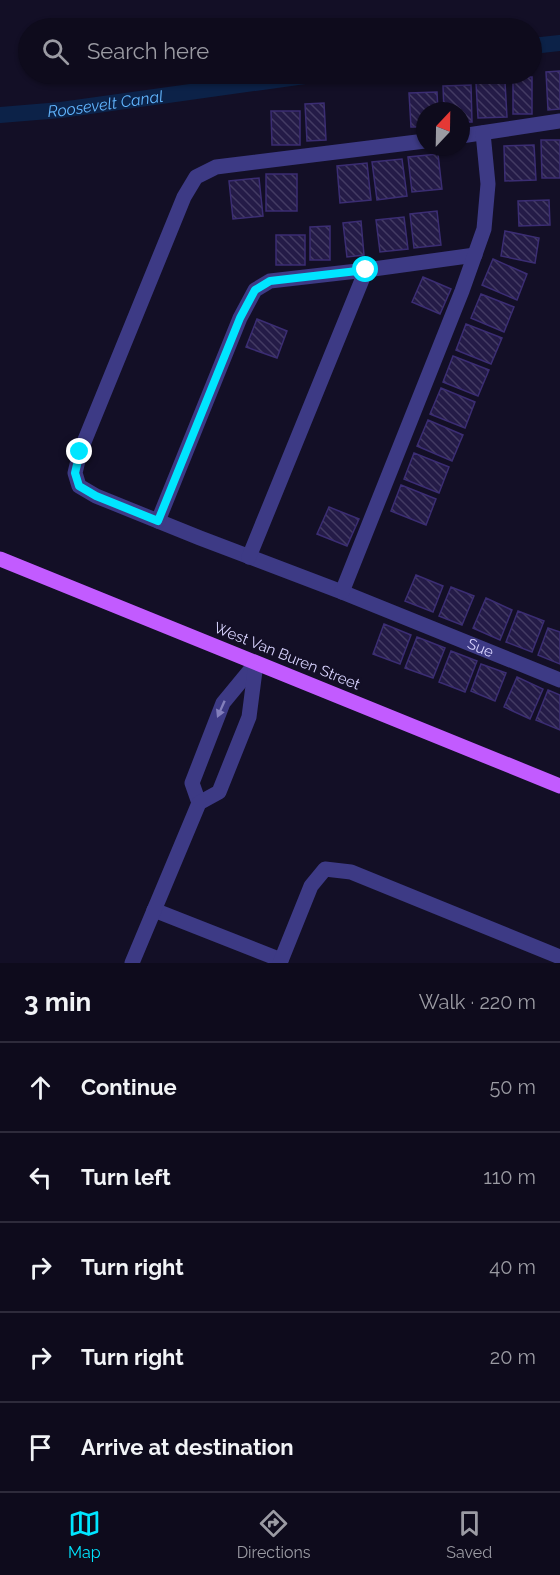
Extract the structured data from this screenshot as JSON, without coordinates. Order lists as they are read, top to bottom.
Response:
{
  "streets": {
    "main road": ["West Van Buren Street"],
    "street": ["Sue"]
  },
  "water": ["Roosevelt Canal"],
  "north": "top",
  "page": {
    "search": "Search here",
    "heading": ["3 min", "Walk · 220 m"],
    "list": [
      ["Continue", "50 m"],
      ["Turn left", "110 m"],
      ["Turn right", "40 m"],
      ["Turn right", "20 m"],
      "Arrive at destination"
    ],
    "nav": ["Map", "Directions", "Saved"]
  }
}
